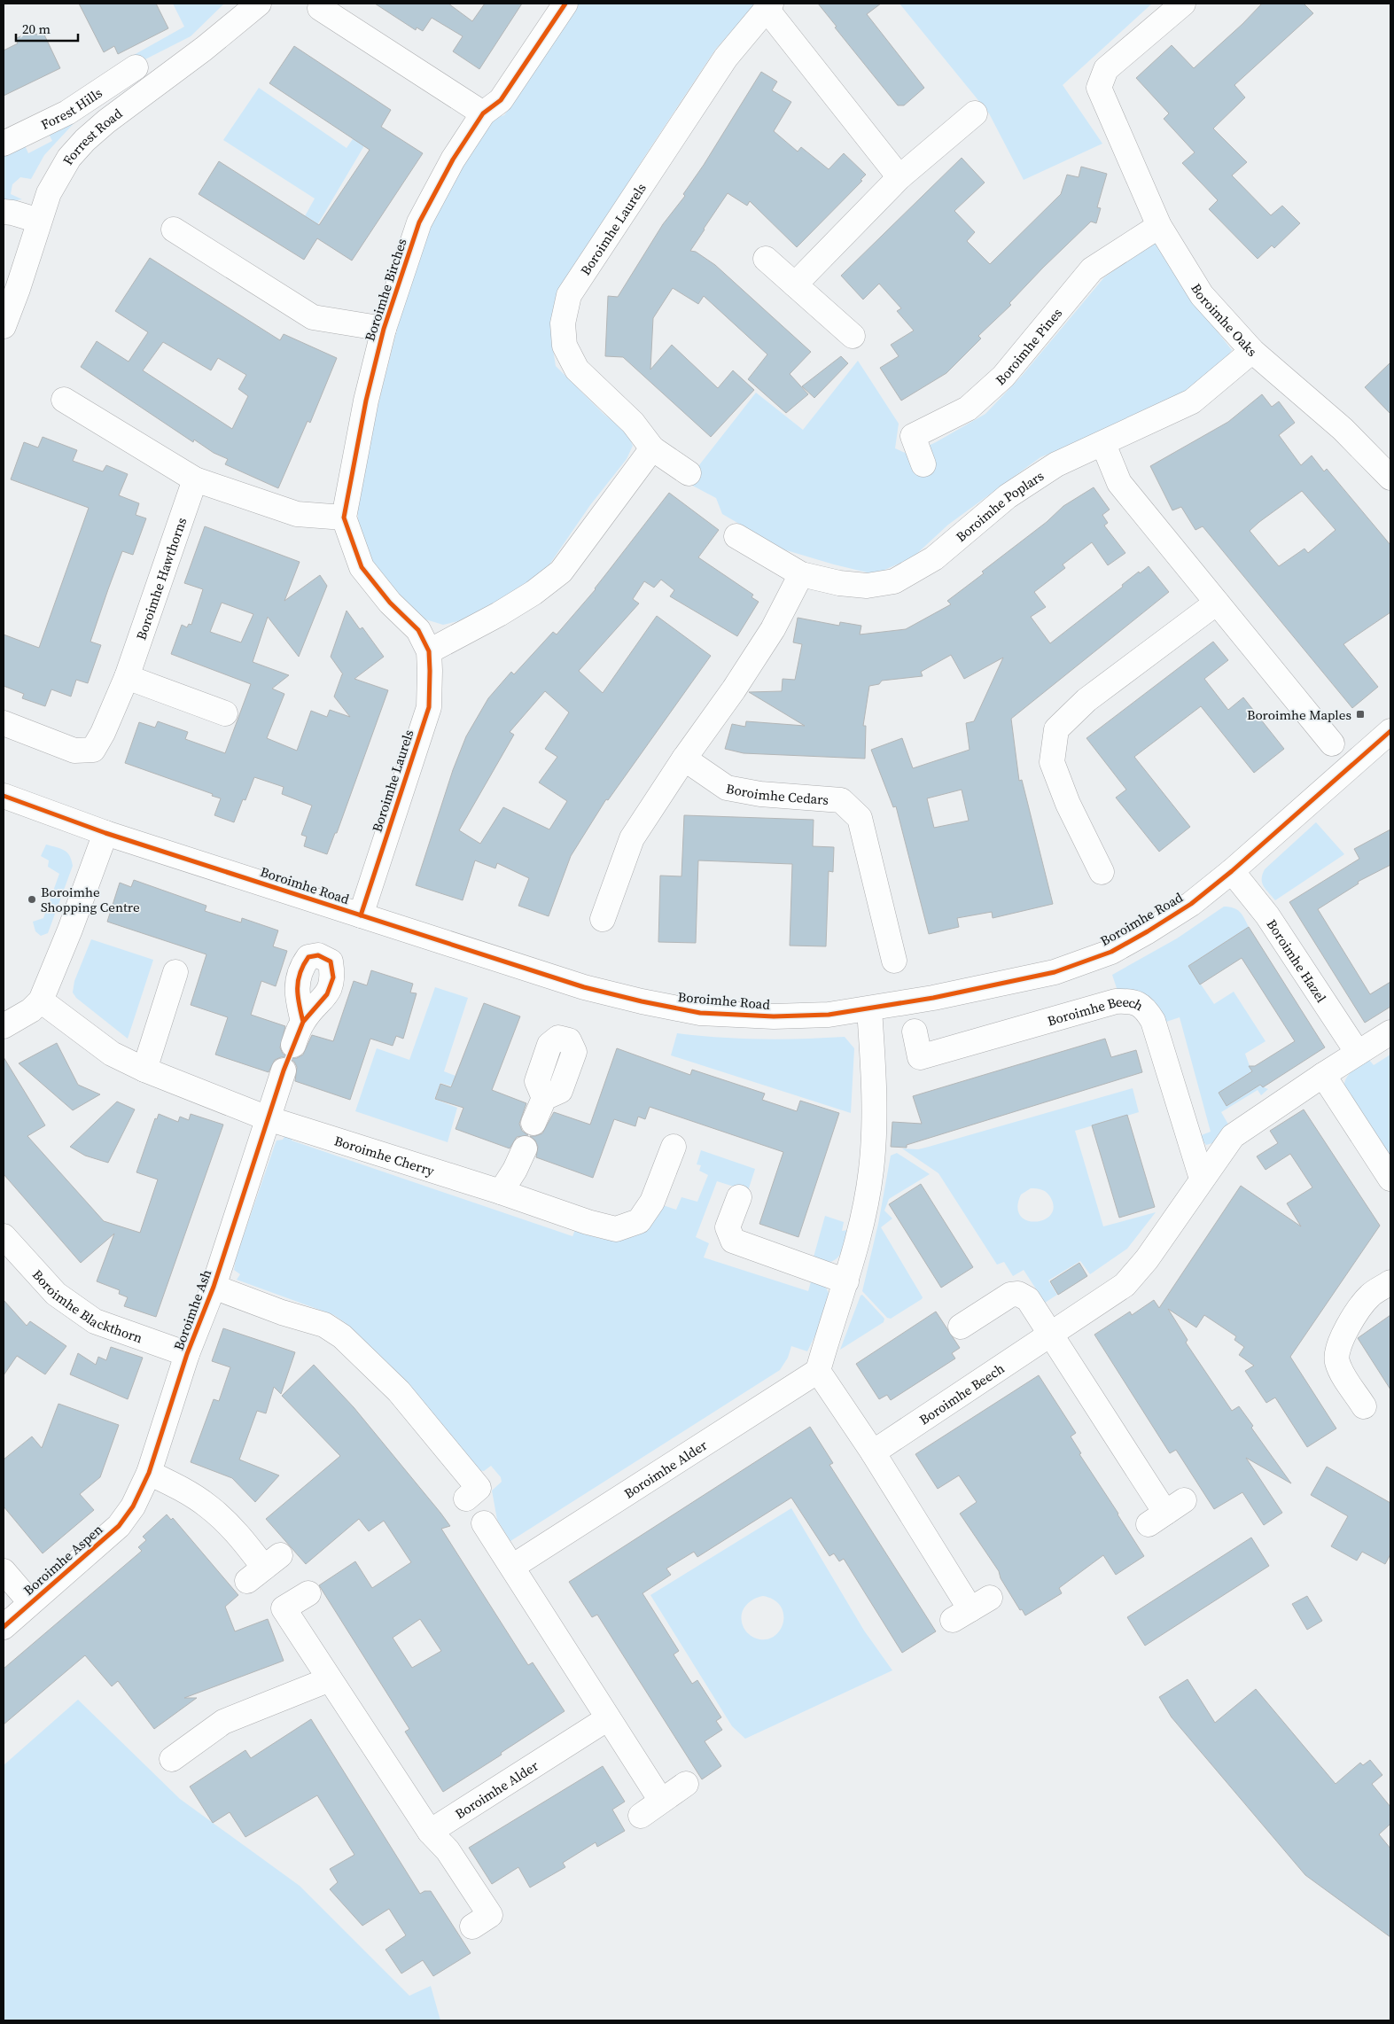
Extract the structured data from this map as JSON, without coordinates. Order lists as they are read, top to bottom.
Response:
{
  "streets": {
    "street": [
      "Forest Hills",
      "Forrest Road",
      "Boroimhe Laurels",
      "Boroimhe Birches",
      "Boroimhe Oaks",
      "Boroimhe Pines",
      "Boroimhe Poplars",
      "Boroimhe Hawthorns",
      "Boroimhe Cedars",
      "Boroimhe Road",
      "Boroimhe Hazel",
      "Boroimhe Beech",
      "Boroimhe Cherry",
      "Boroimhe Blackthorn",
      "Boroimhe Ash",
      "Boroimhe Alder",
      "Boroimhe Aspen"
    ]
  },
  "crossings": [
    ["Boroimhe Laurels", "Boroimhe Road"],
    ["Boroimhe Oaks", "Boroimhe Pines"],
    ["Boroimhe Oaks", "Boroimhe Poplars"],
    ["Boroimhe Road", "Boroimhe Hazel"],
    ["Boroimhe Cherry", "Boroimhe Ash"],
    ["Boroimhe Blackthorn", "Boroimhe Ash"],
    ["Boroimhe Ash", "Boroimhe Aspen"]
  ],
  "places": {
    "transit": ["Boroimhe Maples"],
    "other": ["Boroimhe Shopping Centre"]
  },
  "scale_bar": "20 m"
}
